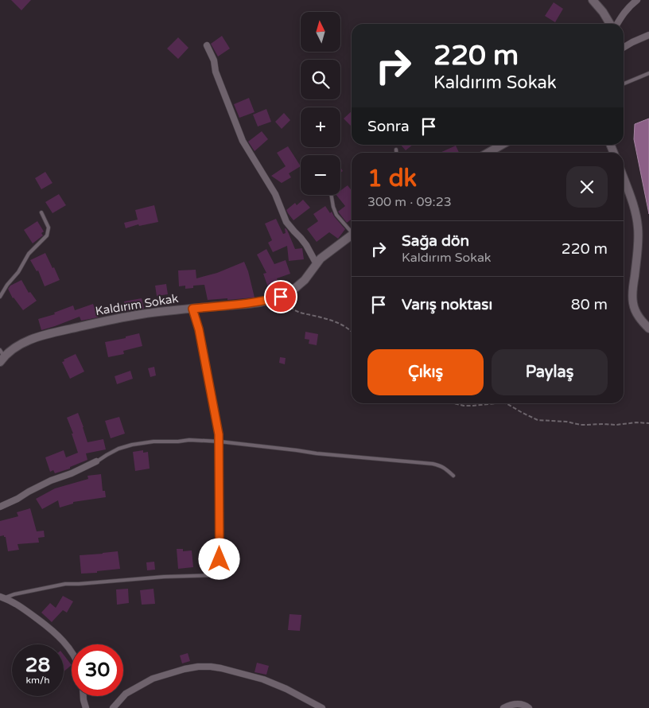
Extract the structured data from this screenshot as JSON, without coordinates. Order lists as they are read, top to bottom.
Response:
{
  "streets": {
    "street": ["Kaldırım Sokak"]
  },
  "north": "top",
  "page": {
    "map_buttons": ["+", "−"],
    "turn": ["220 m", "Kaldırım Sokak"],
    "then": "Sonra",
    "heading": ["1 dk", "300 m · 09:23"],
    "list": [
      {
        "name": "Sağa dön",
        "note": "Kaldırım Sokak",
        "value": "220 m"
      },
      {
        "name": "Varış noktası",
        "value": "80 m"
      }
    ],
    "buttons": ["Çıkış", "Paylaş"],
    "speed": "28 km/h",
    "limit": "30"
  }
}
